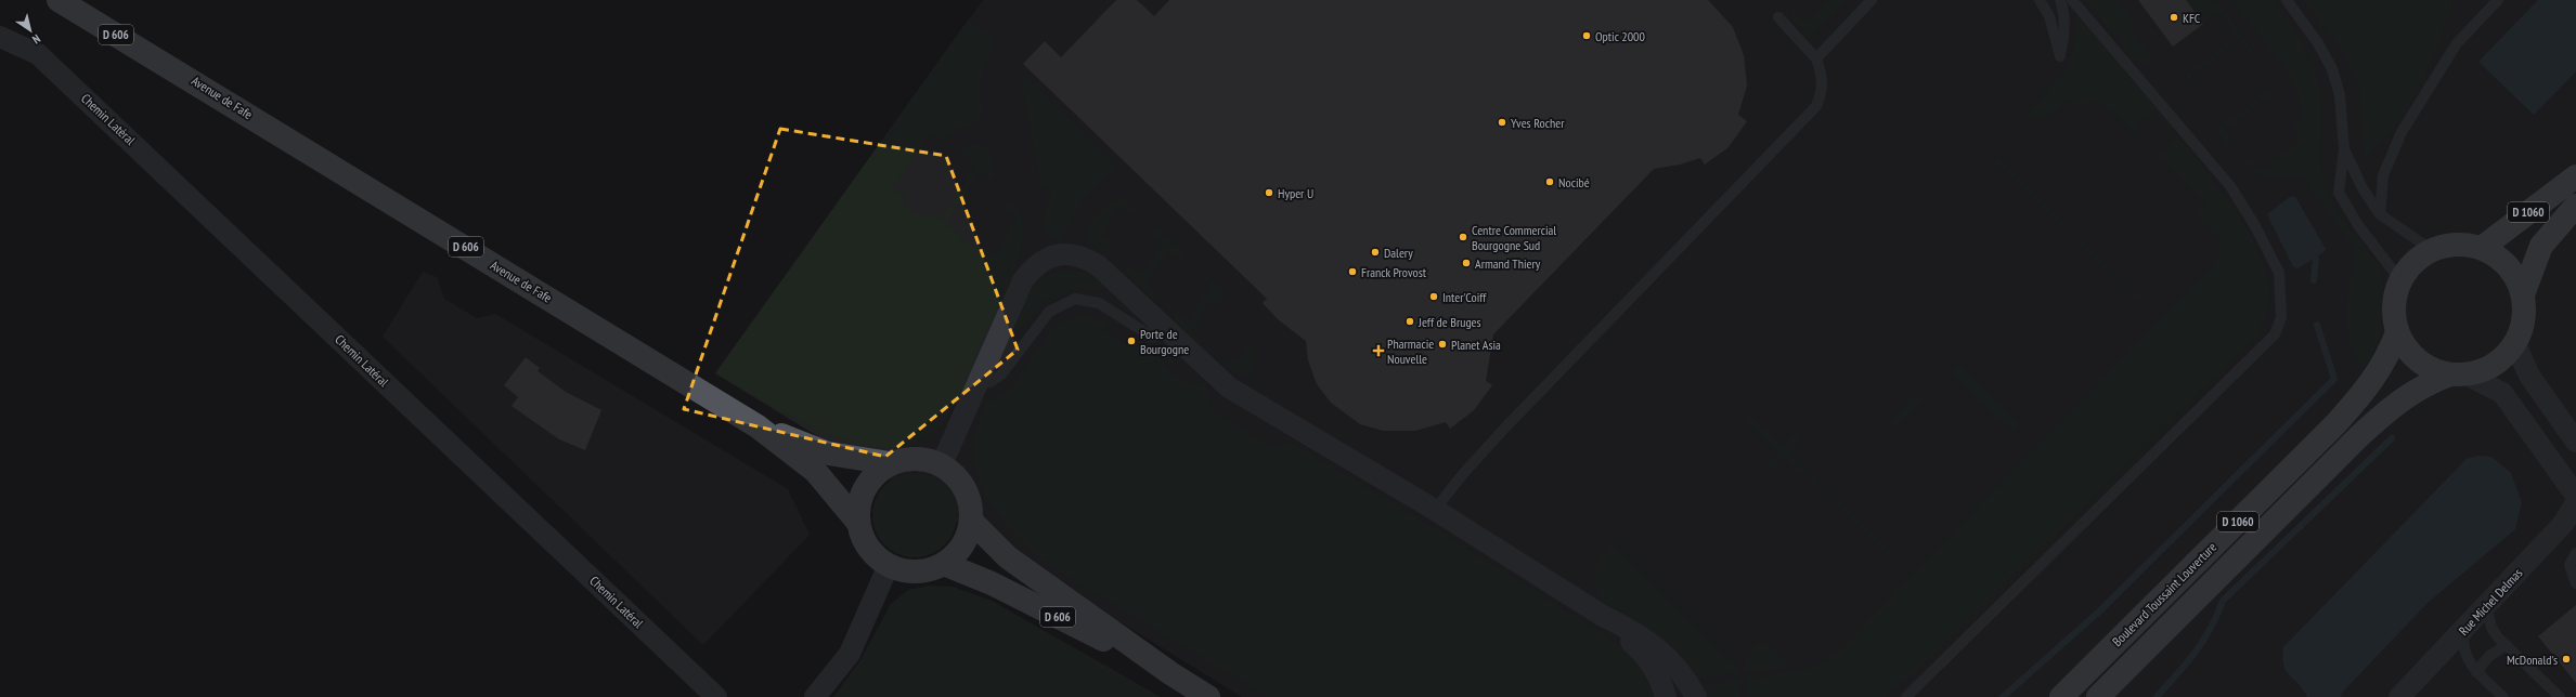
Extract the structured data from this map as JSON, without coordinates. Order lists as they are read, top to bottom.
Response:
{
  "streets": {
    "main road": [
      "D 606",
      "Avenue de Fafe",
      "D 1060",
      "Boulevard Toussaint Louverture"
    ],
    "street": ["Chemin Latéral", "Rue Michel Delmas"]
  },
  "crossings": [
    ["D 606", "Avenue de Fafe"],
    ["D 1060", "Boulevard Toussaint Louverture"]
  ],
  "places": {
    "other": [
      "KFC",
      "Optic 2000",
      "Yves Rocher",
      "Nocibé",
      "Hyper U",
      "Centre Commercial Bourgogne Sud",
      "Dalery",
      "Armand Thiery",
      "Franck Provost",
      "Inter'Coiff",
      "Jeff de Bruges",
      "Porte de Bourgogne",
      "Planet Asia",
      "McDonald's"
    ],
    "health": ["Pharmacie Nouvelle"]
  },
  "north": "bottom right"
}
